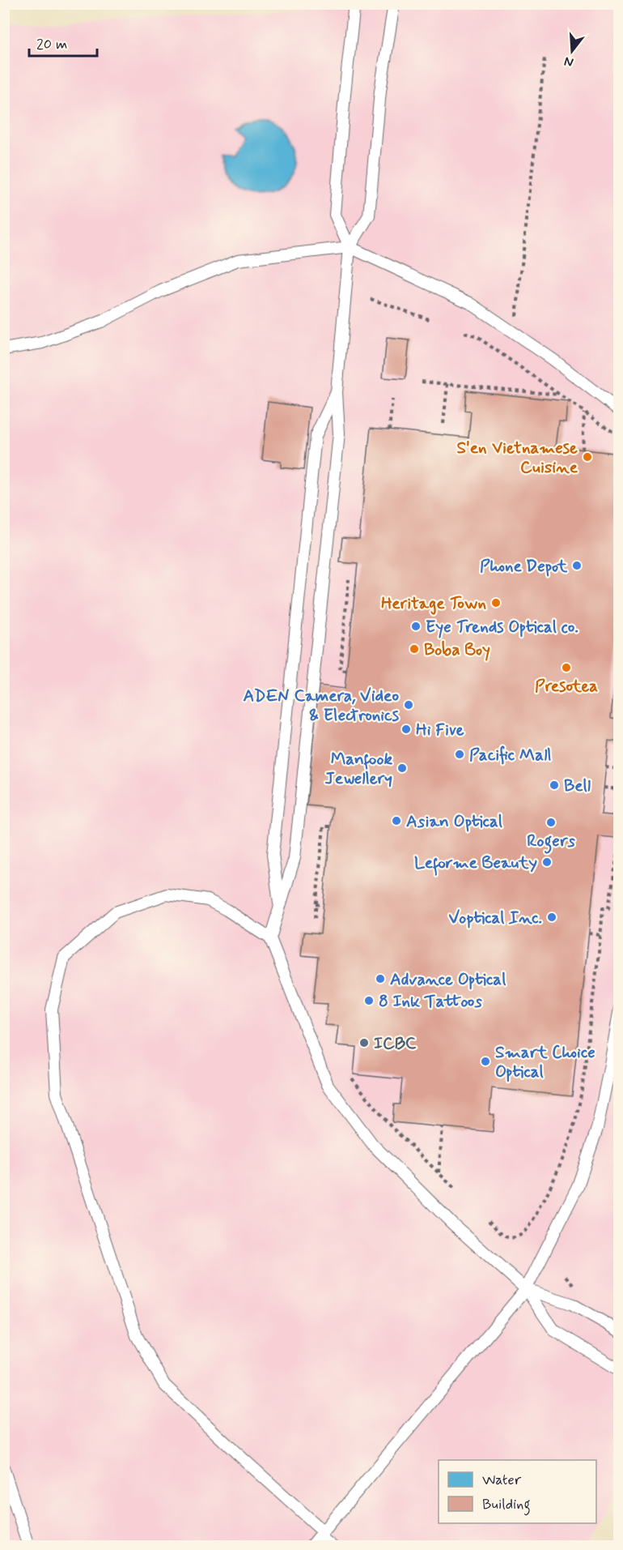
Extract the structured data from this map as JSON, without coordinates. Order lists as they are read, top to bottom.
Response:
{
  "places": [
    "S'en Vietnamese Cuisine",
    "Phone Depot",
    "Heritage Town",
    "Eye Trends Optical co.",
    "Boba Boy",
    "Presotea",
    "ADEN Camera, Video & Electronics",
    "Hi Five",
    "Pacific Mall",
    "Manfook Jewellery",
    "Bell",
    "Asian Optical",
    "Rogers",
    "Leforme Beauty",
    "Voptical Inc.",
    "Advance Optical",
    "8 Ink Tattoos",
    "ICBC",
    "Smart Choice Optical"
  ],
  "legend": ["Water", "Building"],
  "scale_bar": "20 m",
  "north": "bottom"
}
